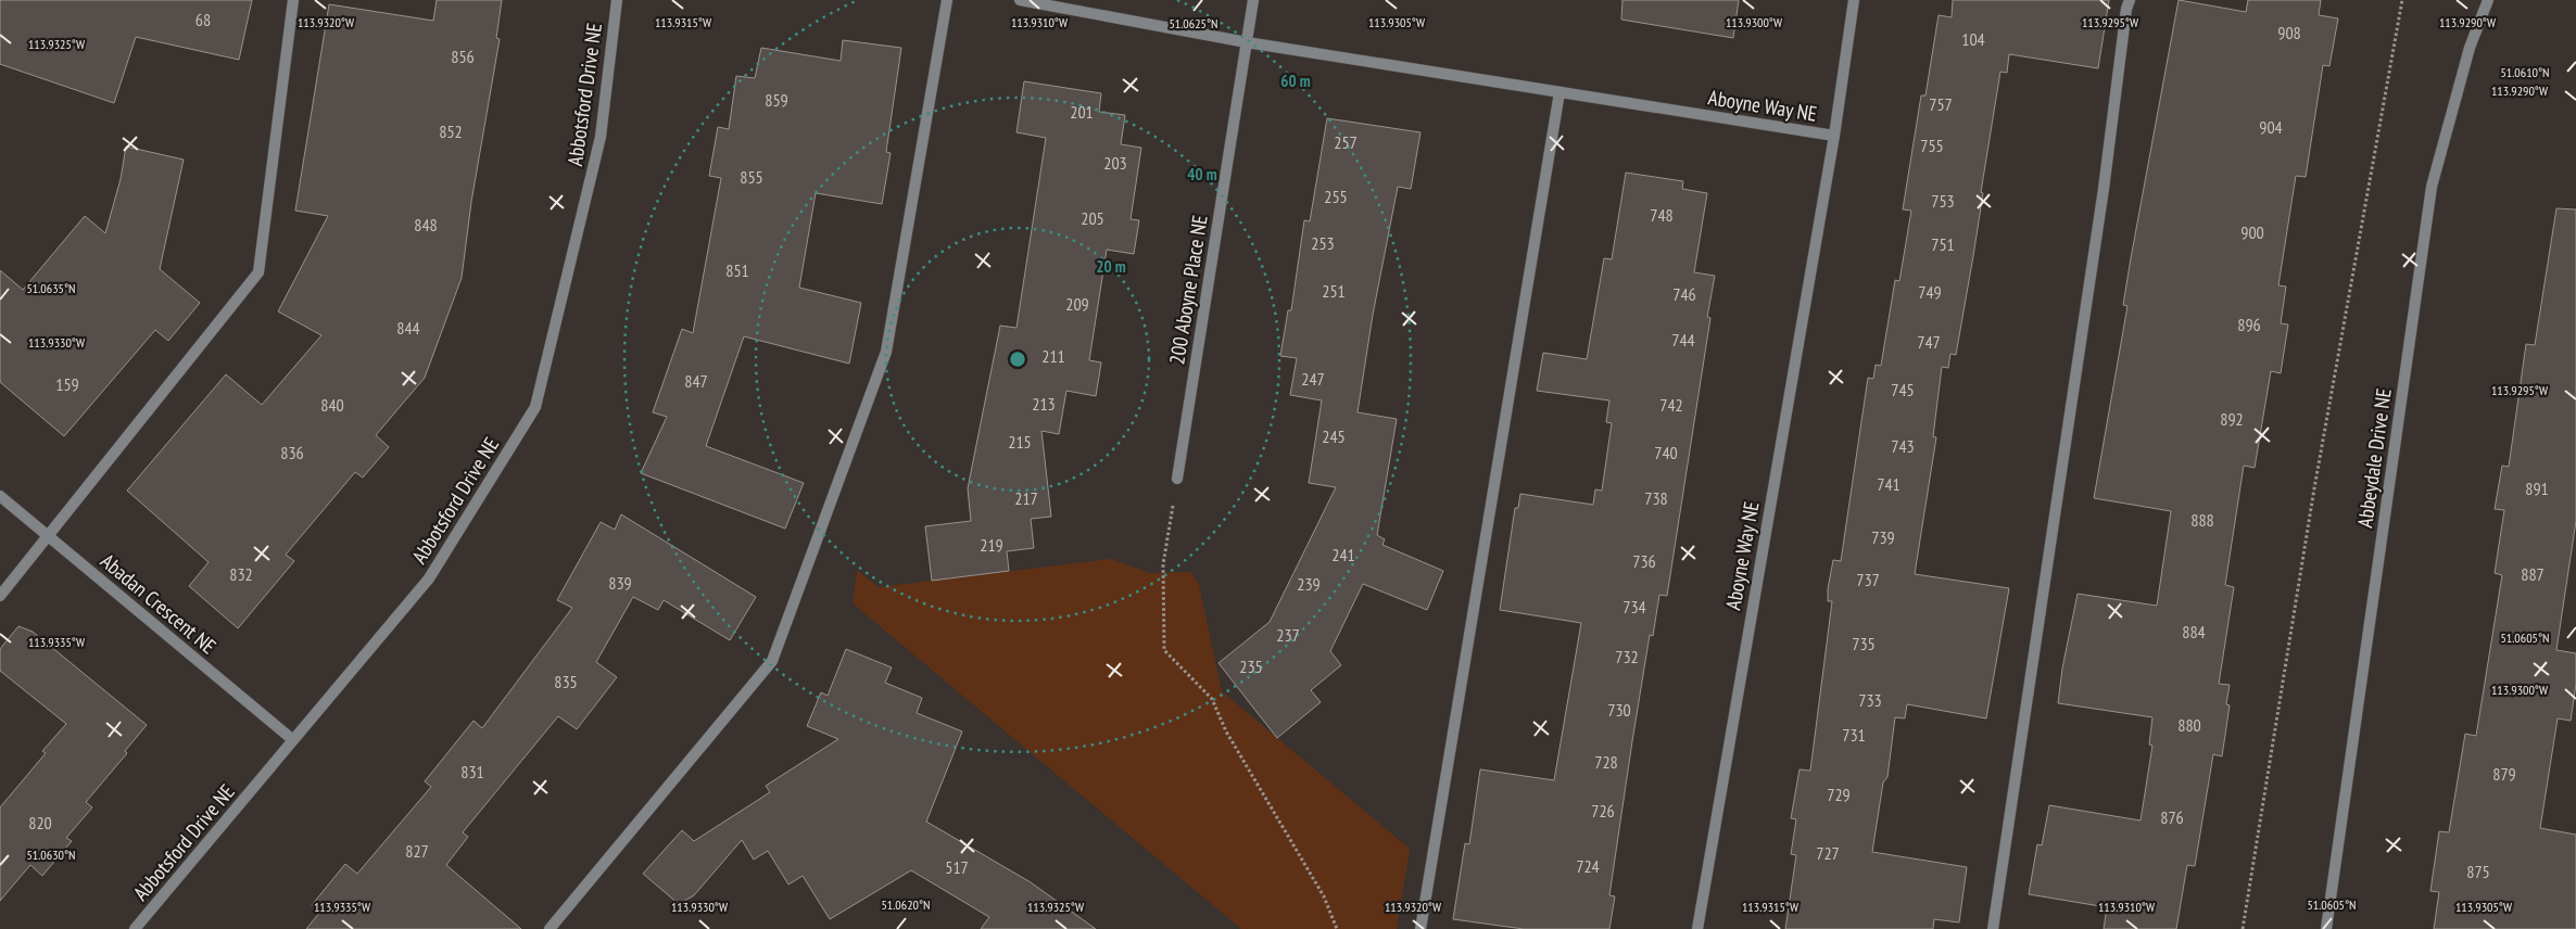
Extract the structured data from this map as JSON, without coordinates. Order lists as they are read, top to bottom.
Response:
{
  "streets": {
    "street": [
      "Abbotsford Drive NE",
      "Aboyne Way NE",
      "200 Aboyne Place NE",
      "Abbeydale Drive NE",
      "Abadan Crescent NE"
    ]
  },
  "crossings": [
    ["Abbotsford Drive NE", "Abadan Crescent NE"],
    ["Aboyne Way NE", "200 Aboyne Place NE"]
  ],
  "house_numbers": [
    "68",
    "908",
    "104",
    "856",
    "859",
    "757",
    "201",
    "904",
    "852",
    "257",
    "755",
    "203",
    "855",
    "255",
    "753",
    "748",
    "205",
    "848",
    "900",
    "253",
    "751",
    "851",
    "251",
    "749",
    "746",
    "209",
    "896",
    "844",
    "744",
    "747",
    "211",
    "247",
    "847",
    "159",
    "745",
    "213",
    "840",
    "742",
    "892",
    "245",
    "215",
    "743",
    "836",
    "740",
    "741",
    "891",
    "217",
    "738",
    "888",
    "739",
    "219",
    "241",
    "736",
    "832",
    "887",
    "737",
    "839",
    "239",
    "734",
    "884",
    "237",
    "735",
    "732",
    "235",
    "835",
    "733",
    "730",
    "880",
    "731",
    "728",
    "831",
    "879",
    "729",
    "726",
    "876",
    "820",
    "827",
    "727",
    "724",
    "517",
    "875"
  ],
  "coordinates": [
    "113.9315°W",
    "113.9300°W",
    "113.9320°W",
    "113.9310°W",
    "113.9305°W",
    "113.9295°W",
    "113.9290°W",
    "51.0625°N",
    "113.9325°W",
    "51.0610°N",
    "51.0635°N",
    "113.9330°W",
    "51.0605°N",
    "113.9335°W",
    "51.0630°N",
    "51.0620°N"
  ],
  "rings": ["60 m", "40 m", "20 m"]
}
